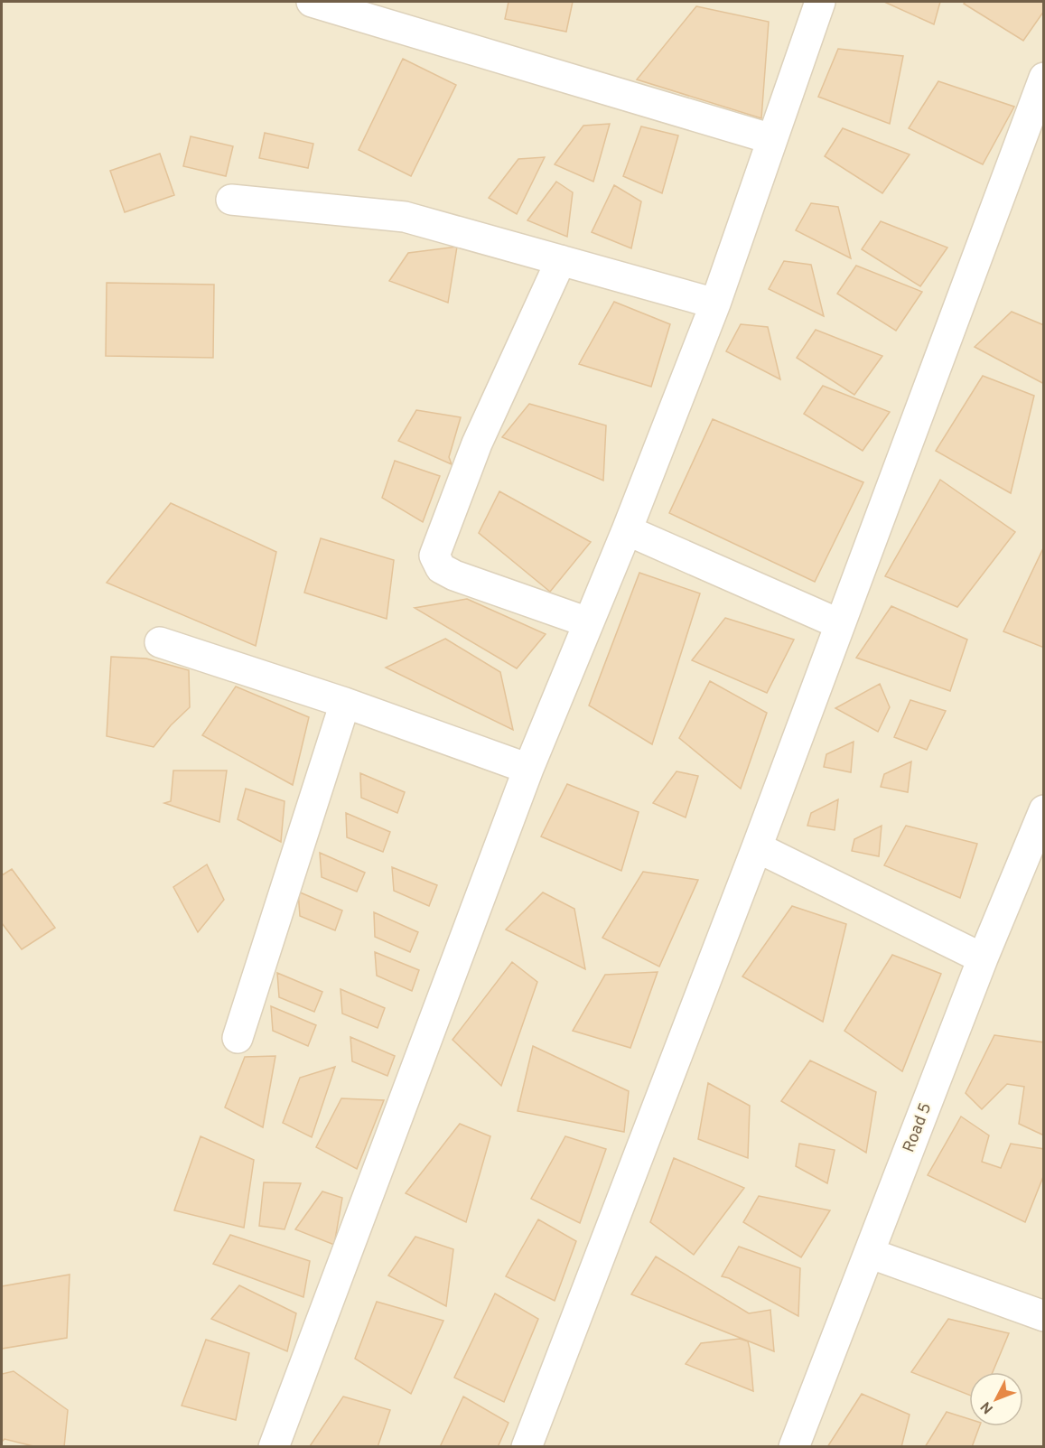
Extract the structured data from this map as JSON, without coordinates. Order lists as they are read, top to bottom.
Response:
{
  "streets": {
    "street": ["Road 5"]
  },
  "north": "bottom left"
}
